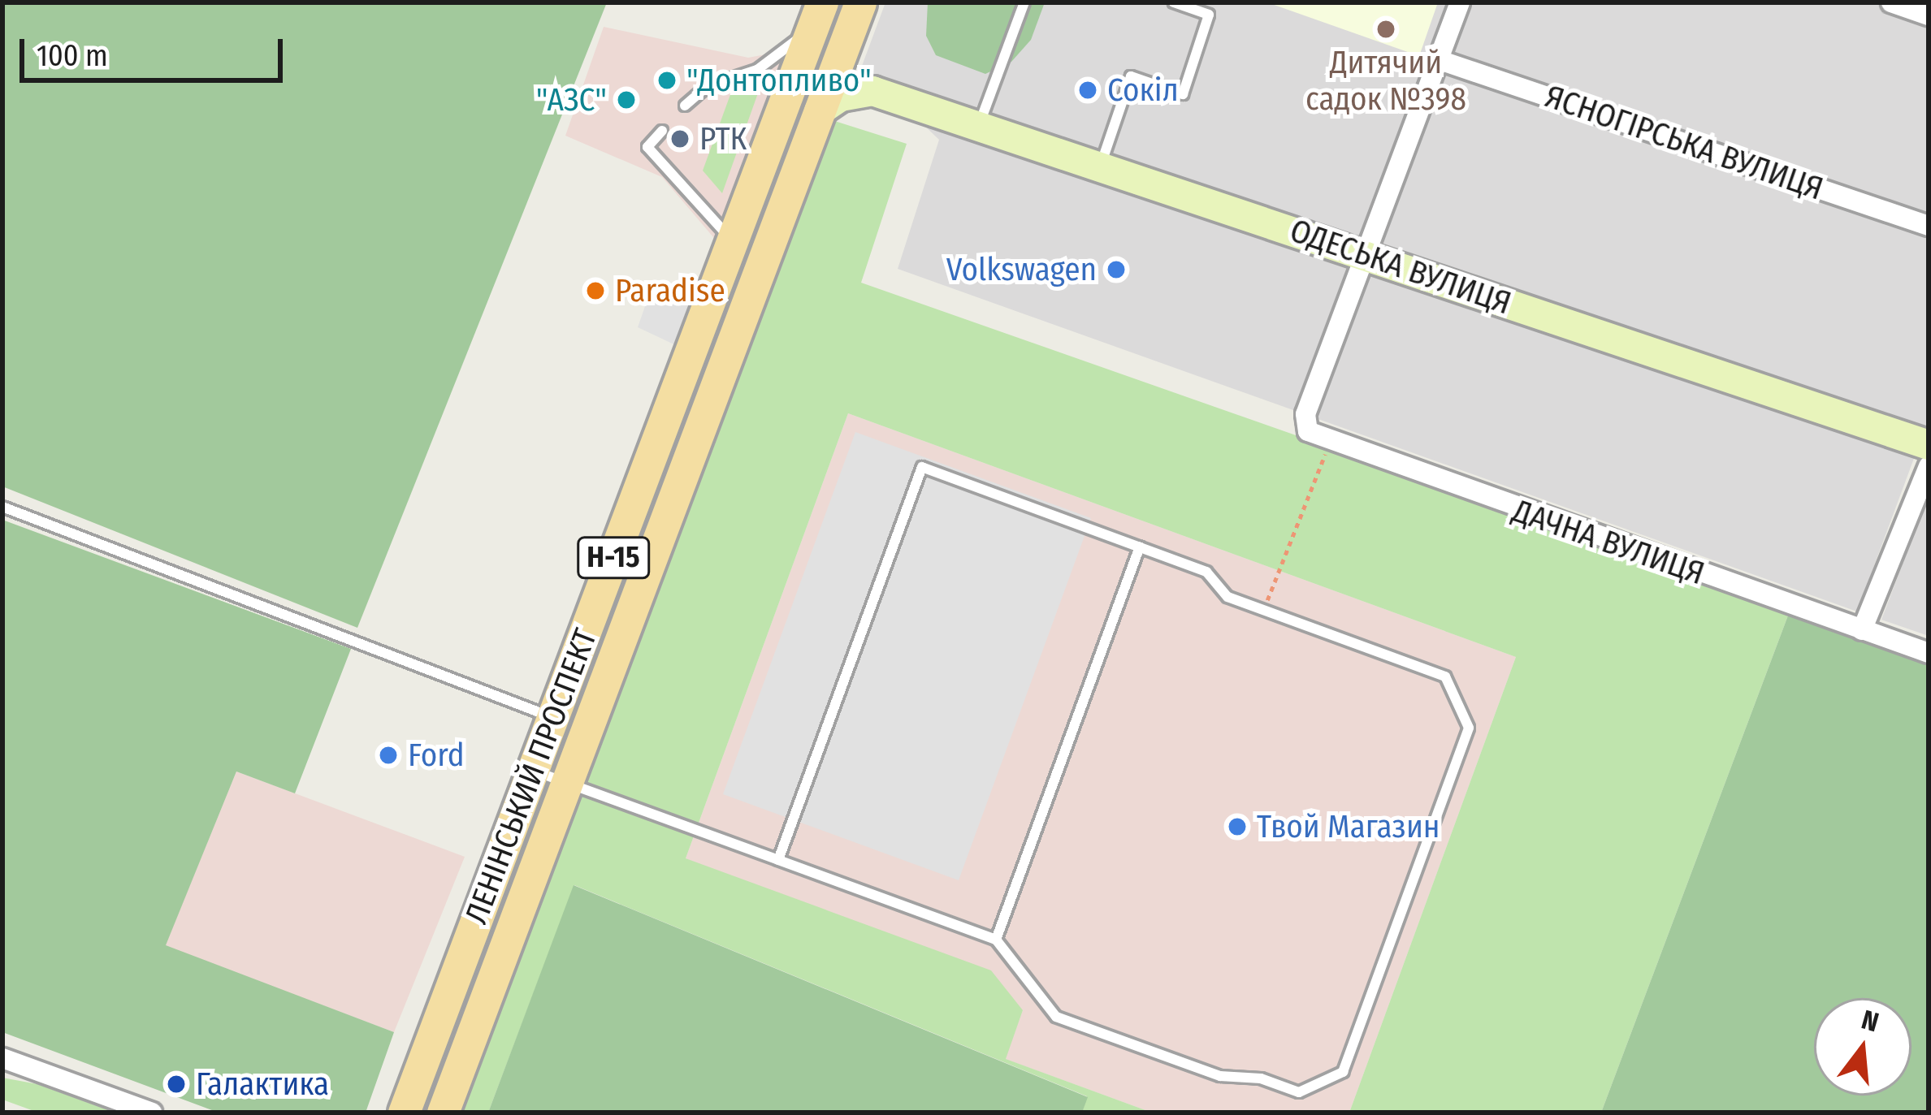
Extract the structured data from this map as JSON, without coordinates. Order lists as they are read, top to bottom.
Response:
{
  "streets": {
    "main road": ["Н-15", "ЛЕНІНСЬКИЙ ПРОСПЕКТ"],
    "street": ["ЯСНОГІРСЬКА ВУЛИЦЯ", "ОДЕСЬКА ВУЛИЦЯ", "ДАЧНА ВУЛИЦЯ"]
  },
  "crossings": [
    ["ОДЕСЬКА ВУЛИЦЯ", "ДАЧНА ВУЛИЦЯ"]
  ],
  "places": [
    "Дитячий садок №398",
    "\"Донтопливо\"",
    "Сокіл",
    "\"АЗС\"",
    "РТК",
    "Volkswagen",
    "Paradise",
    "Ford",
    "Твой Магазин",
    "Галактика"
  ],
  "scale_bar": "100 m",
  "north": "top"
}
